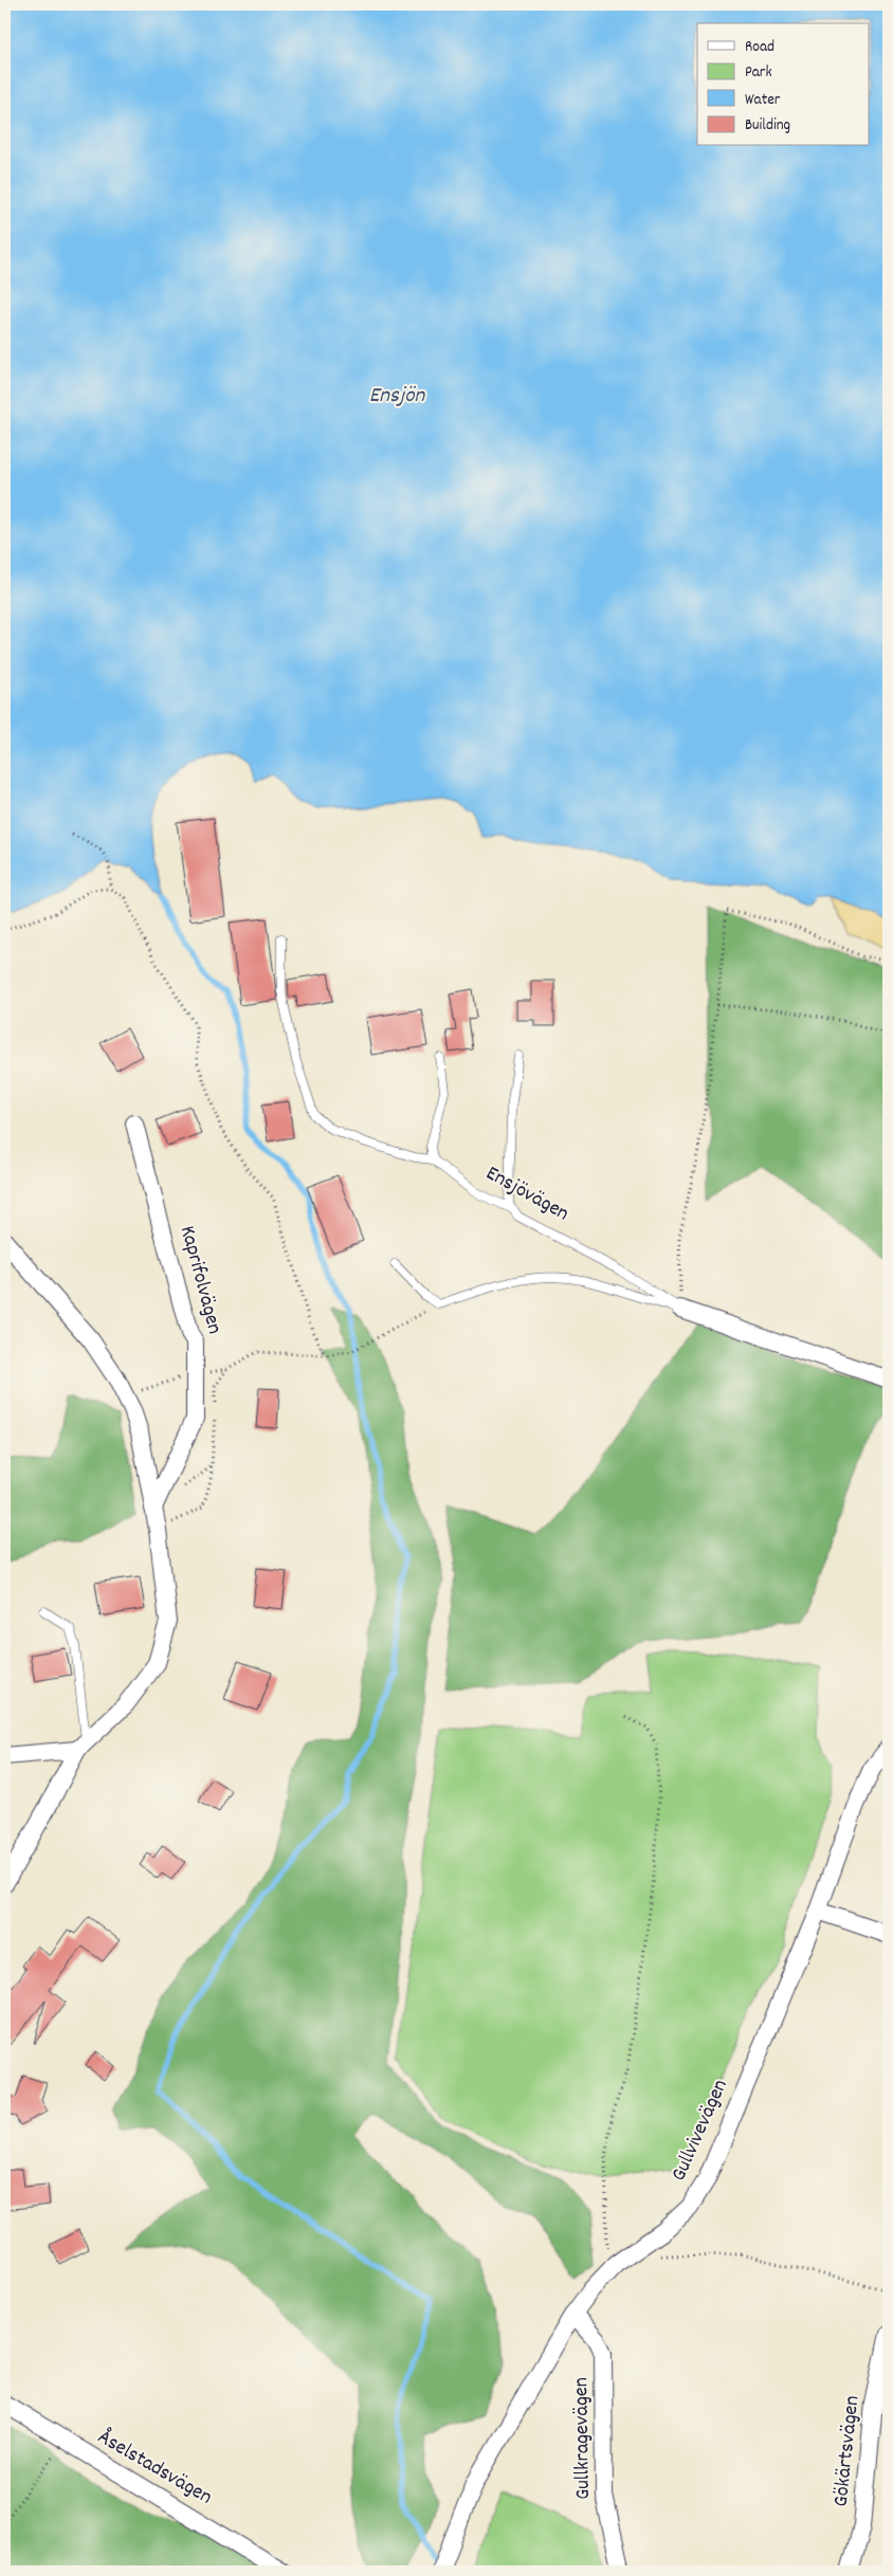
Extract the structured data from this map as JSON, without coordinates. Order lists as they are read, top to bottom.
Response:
{
  "streets": {
    "street": [
      "Ensjövägen",
      "Kaprifolvägen",
      "Gullvivevägen",
      "Gullkragevägen",
      "Gökärtsvägen",
      "Åselstadsvägen"
    ]
  },
  "crossings": [
    ["Gullvivevägen", "Gullkragevägen"]
  ],
  "water": ["Ensjön"],
  "legend": [
    "Road",
    "Park",
    "Water",
    "Building"
  ]
}
